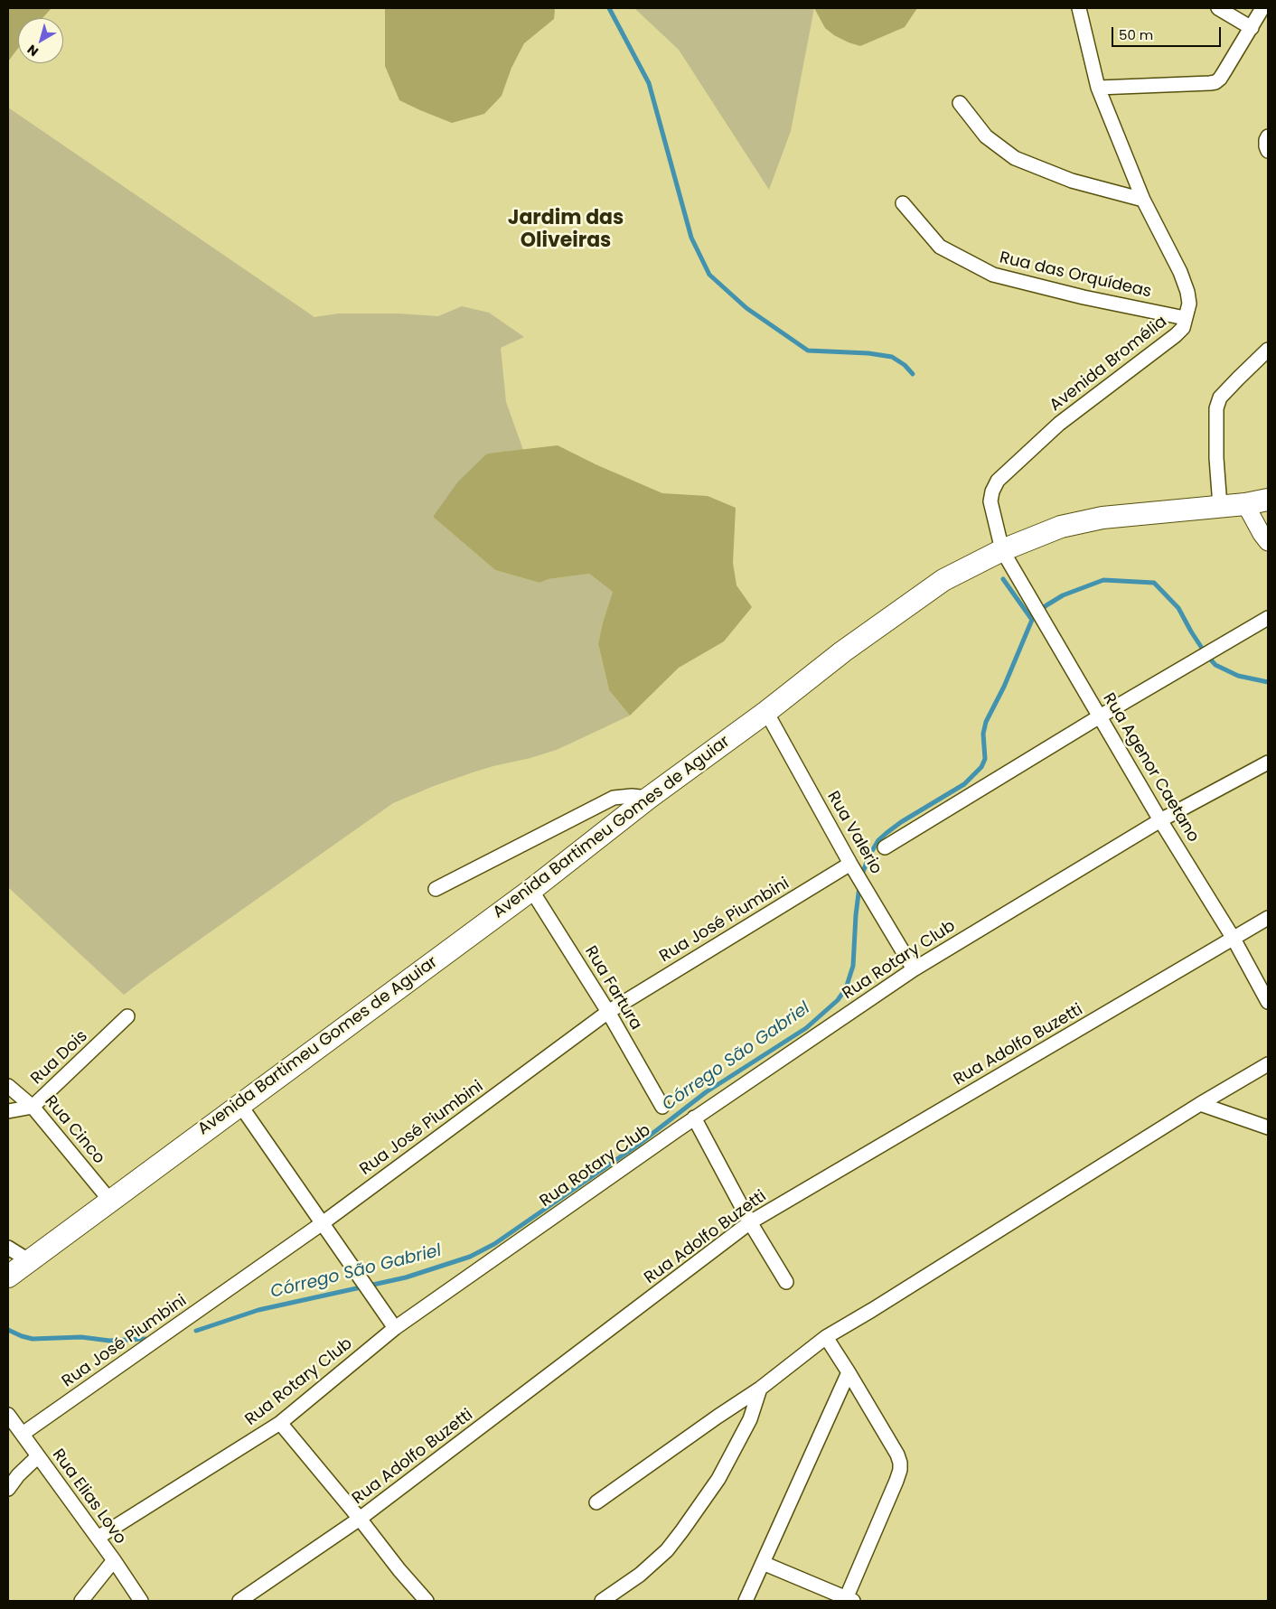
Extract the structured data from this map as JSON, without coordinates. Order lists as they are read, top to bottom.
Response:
{
  "streets": {
    "main road": ["Avenida Bartimeu Gomes de Aguiar"],
    "street": [
      "Rua das Orquídeas",
      "Avenida Bromélia",
      "Rua Agenor Caetano",
      "Rua Valerio",
      "Rua José Piumbini",
      "Rua Rotary Club",
      "Rua Fartura",
      "Rua Adolfo Buzetti",
      "Rua Dois",
      "Rua Cinco",
      "Rua Elias Lovo"
    ]
  },
  "crossings": [
    ["Rua das Orquídeas", "Avenida Bromélia"],
    ["Avenida Bromélia", "Rua Agenor Caetano"],
    ["Avenida Bromélia", "Avenida Bartimeu Gomes de Aguiar"],
    ["Rua Agenor Caetano", "Avenida Bartimeu Gomes de Aguiar"],
    ["Rua Agenor Caetano", "Rua Rotary Club"],
    ["Rua Agenor Caetano", "Rua Adolfo Buzetti"],
    ["Avenida Bartimeu Gomes de Aguiar", "Rua Valerio"],
    ["Avenida Bartimeu Gomes de Aguiar", "Rua Fartura"],
    ["Avenida Bartimeu Gomes de Aguiar", "Rua Cinco"],
    ["Rua Valerio", "Rua José Piumbini"],
    ["Rua Valerio", "Rua Rotary Club"],
    ["Rua José Piumbini", "Rua Fartura"],
    ["Rua José Piumbini", "Rua Elias Lovo"],
    ["Rua Rotary Club", "Rua Elias Lovo"],
    ["Rua Dois", "Rua Cinco"]
  ],
  "districts": ["Jardim das Oliveiras"],
  "water": ["Córrego São Gabriel"],
  "scale_bar": "50 m",
  "north": "bottom left"
}
